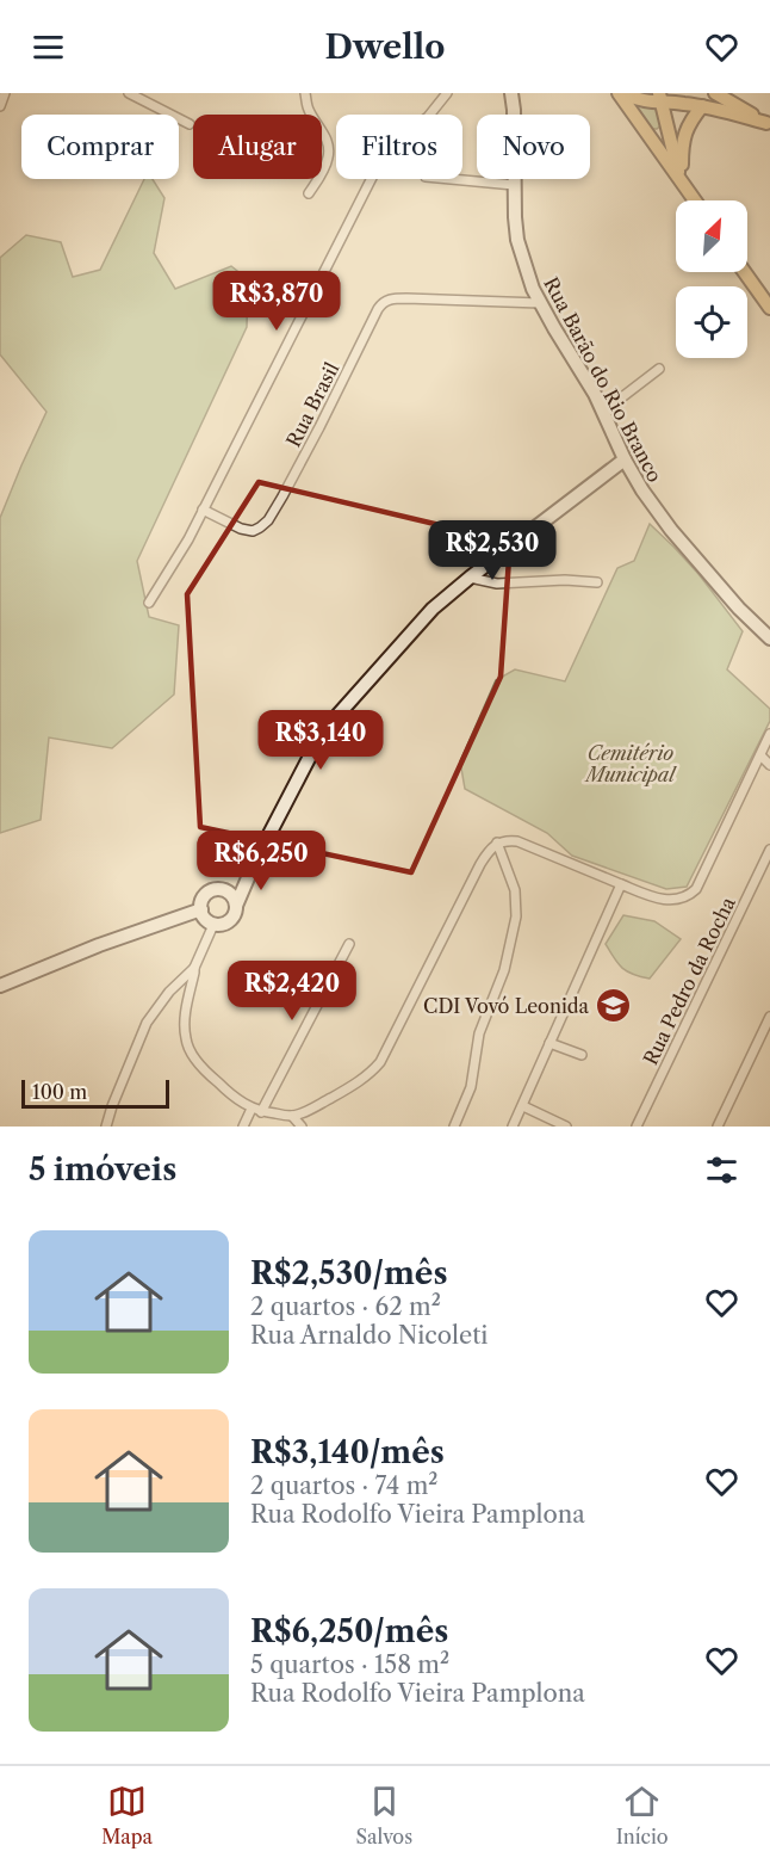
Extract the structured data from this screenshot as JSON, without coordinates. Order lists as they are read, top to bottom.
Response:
{
  "streets": {
    "street": ["Rua Barão do Rio Branco", "Rua Brasil", "Rua Pedro da Rocha"]
  },
  "crossings": [
    ["Rua Barão do Rio Branco", "Rua Brasil"]
  ],
  "parks": ["Cemitério Municipal"],
  "places": {
    "school or university": ["CDI Vovó Leonida"]
  },
  "scale_bar": "100 m",
  "north": "top right",
  "page": {
    "header": "Dwello",
    "chip": [
      "Comprar",
      "Alugar",
      "Filtros",
      "Novo"
    ],
    "price": [
      "R$3,870",
      "R$2,530",
      "R$3,140",
      "R$6,250",
      "R$2,420"
    ],
    "scale": "100 m",
    "heading": "5 imóveis",
    "list": [
      {
        "name": "R$2,530/mês",
        "note": "2 quartos · 62 m² · Rua Arnaldo Nicoleti"
      },
      {
        "name": "R$3,140/mês",
        "note": "2 quartos · 74 m² · Rua Rodolfo Vieira Pamplona"
      },
      {
        "name": "R$6,250/mês",
        "note": "5 quartos · 158 m² · Rua Rodolfo Vieira Pamplona"
      }
    ],
    "tabs": ["Mapa", "Salvos", "Início"]
  }
}
